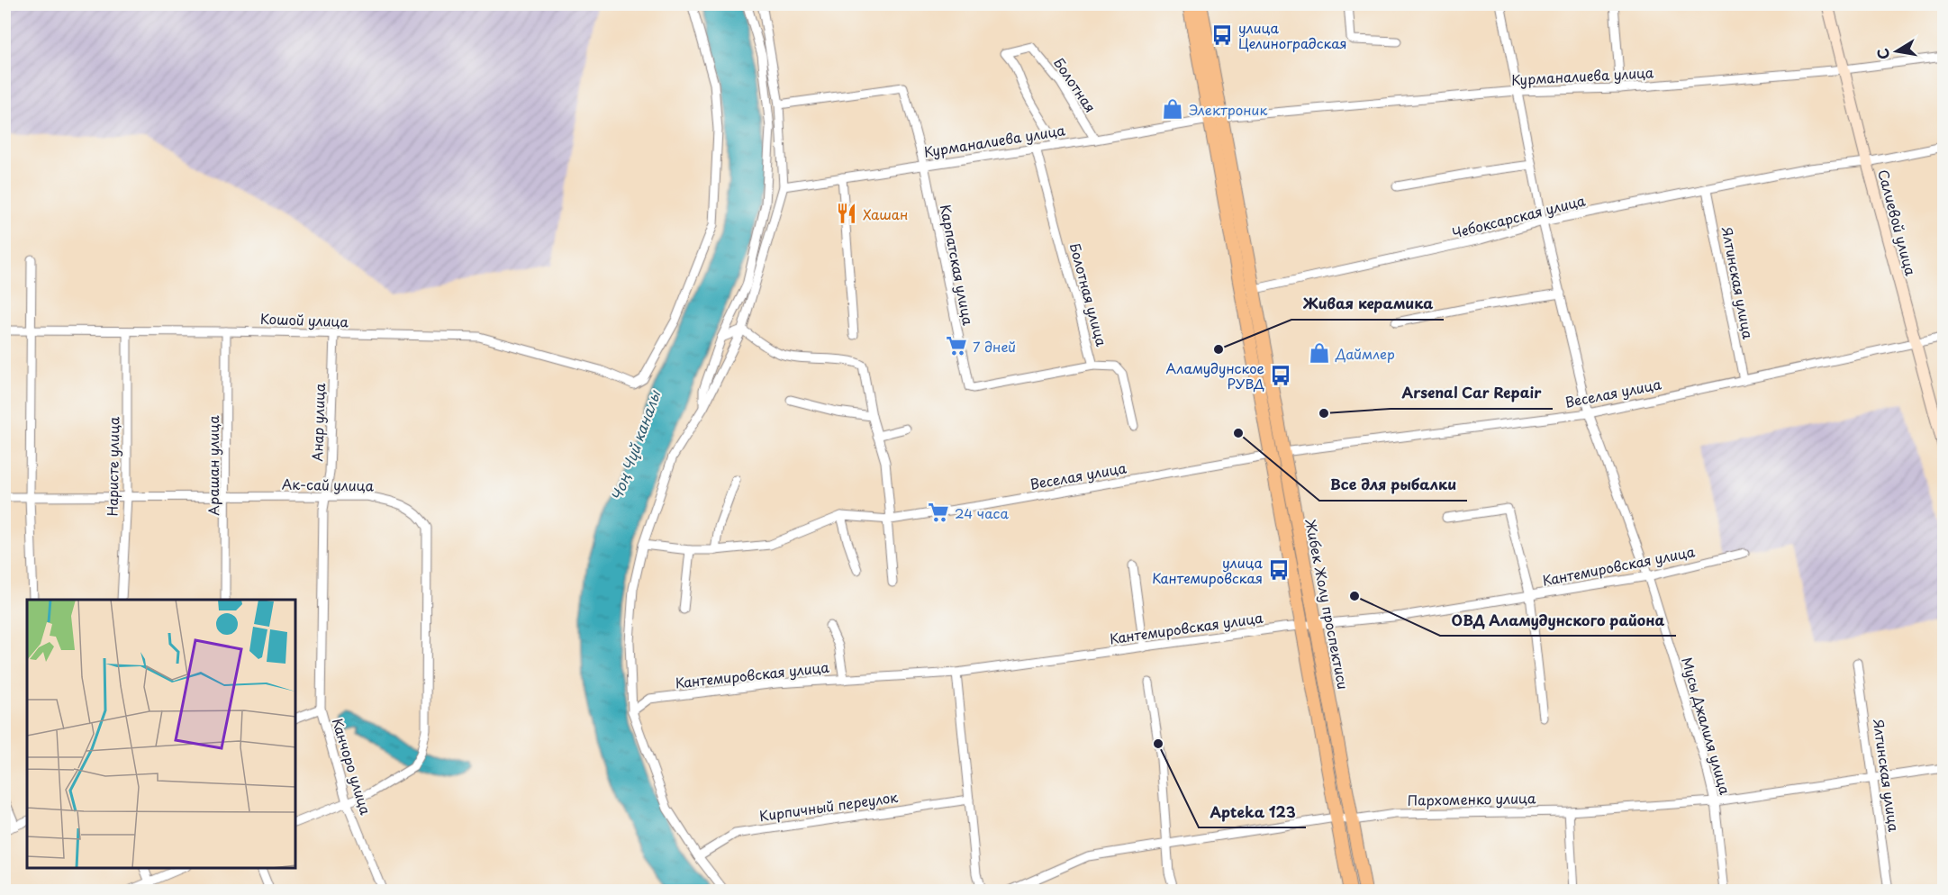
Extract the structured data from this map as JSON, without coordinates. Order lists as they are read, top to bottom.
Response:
{
  "streets": {
    "main road": ["Салиевой улица", "Жибек Жолу проспектиси"],
    "street": [
      "Курманалиева улица",
      "Болотная",
      "Чебоксарская улица",
      "Карпатская улица",
      "Ялтинская улица",
      "Болотная улица",
      "Кошой улица",
      "Веселая улица",
      "Анар улица",
      "Арашан улица",
      "Наристе улица",
      "Ак-сай улица",
      "Кантемировская улица",
      "Мусы Джалиля улица",
      "Канчоро улица",
      "Пархоменко улица",
      "Кирпичный переулок"
    ]
  },
  "crossings": [
    ["Курманалиева улица", "Болотная"],
    ["Курманалиева улица", "Салиевой улица"],
    ["Курманалиева улица", "Карпатская улица"],
    ["Курманалиева улица", "Болотная улица"],
    ["Курманалиева улица", "Жибек Жолу проспектиси"],
    ["Курманалиева улица", "Мусы Джалиля улица"],
    ["Чебоксарская улица", "Салиевой улица"],
    ["Чебоксарская улица", "Ялтинская улица"],
    ["Чебоксарская улица", "Жибек Жолу проспектиси"],
    ["Чебоксарская улица", "Мусы Джалиля улица"],
    ["Салиевой улица", "Веселая улица"],
    ["Карпатская улица", "Болотная улица"],
    ["Ялтинская улица", "Веселая улица"],
    ["Ялтинская улица", "Пархоменко улица"],
    ["Кошой улица", "Анар улица"],
    ["Кошой улица", "Арашан улица"],
    ["Кошой улица", "Наристе улица"],
    ["Веселая улица", "Жибек Жолу проспектиси"],
    ["Веселая улица", "Мусы Джалиля улица"],
    ["Анар улица", "Ак-сай улица"],
    ["Анар улица", "Канчоро улица"],
    ["Арашан улица", "Ак-сай улица"],
    ["Наристе улица", "Ак-сай улица"],
    ["Ак-сай улица", "Канчоро улица"],
    ["Кантемировская улица", "Жибек Жолу проспектиси"],
    ["Кантемировская улица", "Мусы Джалиля улица"],
    ["Жибек Жолу проспектиси", "Пархоменко улица"],
    ["Мусы Джалиля улица", "Пархоменко улица"]
  ],
  "water": ["Чоң Чүй каналы"],
  "places": {
    "bus stop": ["улица Целиноградская", "Аламудунское РУВД", "улица Кантемировская"],
    "shop": ["Электроник", "Даймлер"],
    "restaurant": ["Хашан"],
    "supermarket": ["7 дней", "24 часа"],
    "other": [
      "Живая керамика",
      "Arsenal Car Repair",
      "Все для рыбалки",
      "ОВД Аламудунского района",
      "Apteka 123"
    ]
  },
  "north": "left"
}
